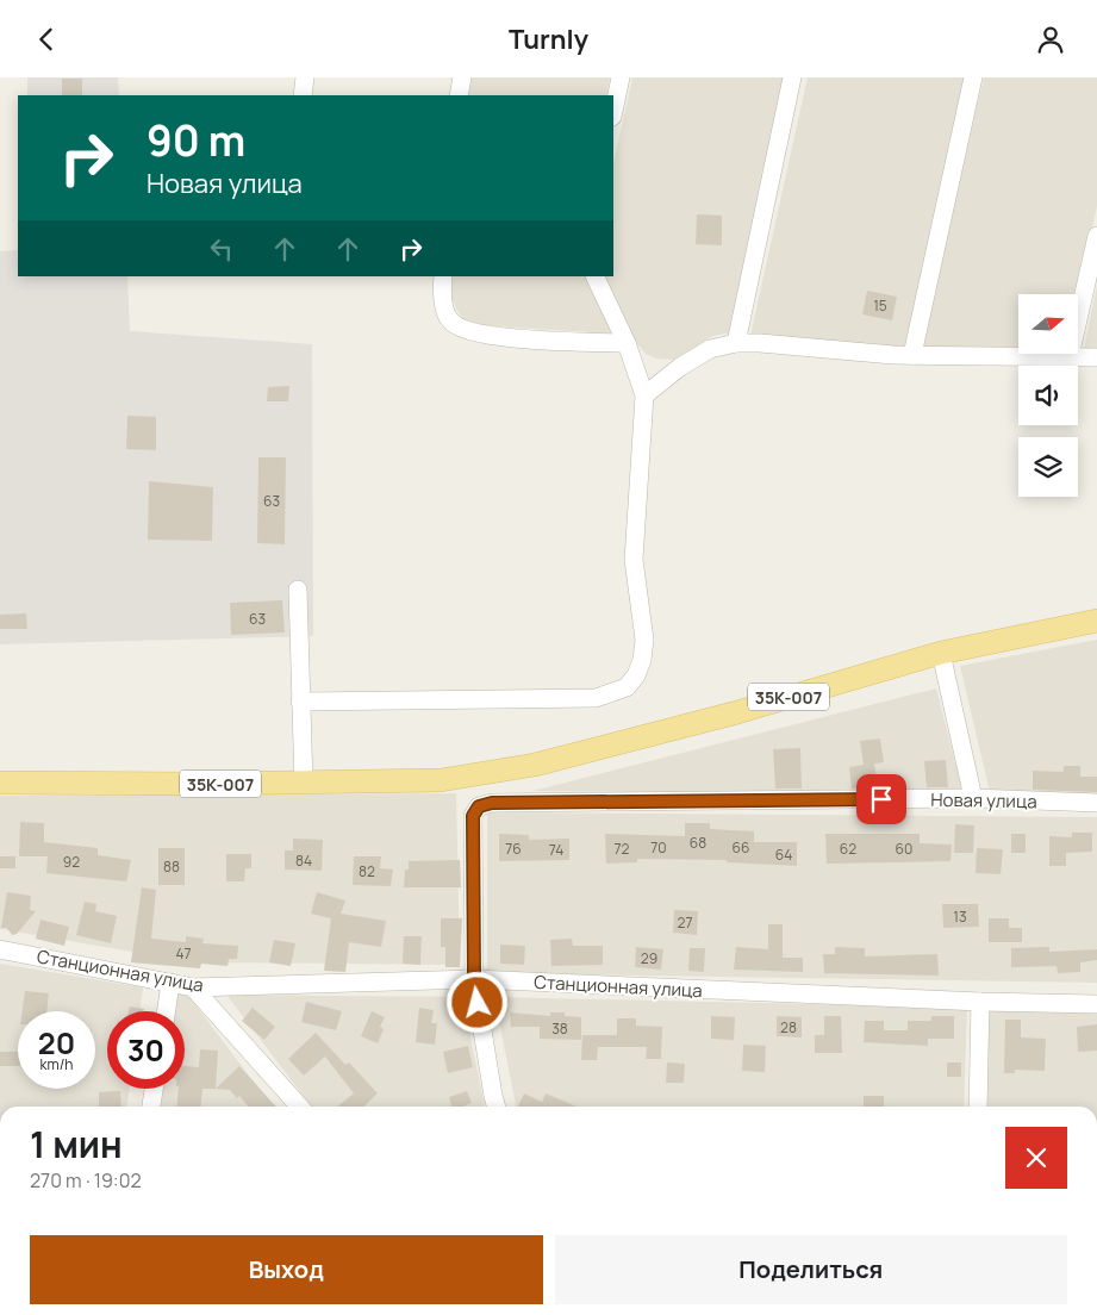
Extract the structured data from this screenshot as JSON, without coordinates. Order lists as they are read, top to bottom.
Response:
{
  "streets": {
    "main road": ["35К-007"],
    "street": ["Новая улица", "Станционная улица"]
  },
  "crossings": [
    ["Новая улица", "Станционная улица"]
  ],
  "house_numbers": [
    "15",
    "63",
    "63",
    "68",
    "70",
    "66",
    "76",
    "72",
    "62",
    "60",
    "74",
    "64",
    "84",
    "92",
    "88",
    "82",
    "13",
    "27",
    "47",
    "29",
    "28",
    "38"
  ],
  "north": "right",
  "page": {
    "header": "Turnly",
    "turn": ["90 m", "Новая улица"],
    "speed": "20 km/h",
    "limit": "30",
    "heading": ["1 мин", "270 m · 19:02"],
    "buttons": ["Выход", "Поделиться"]
  }
}
